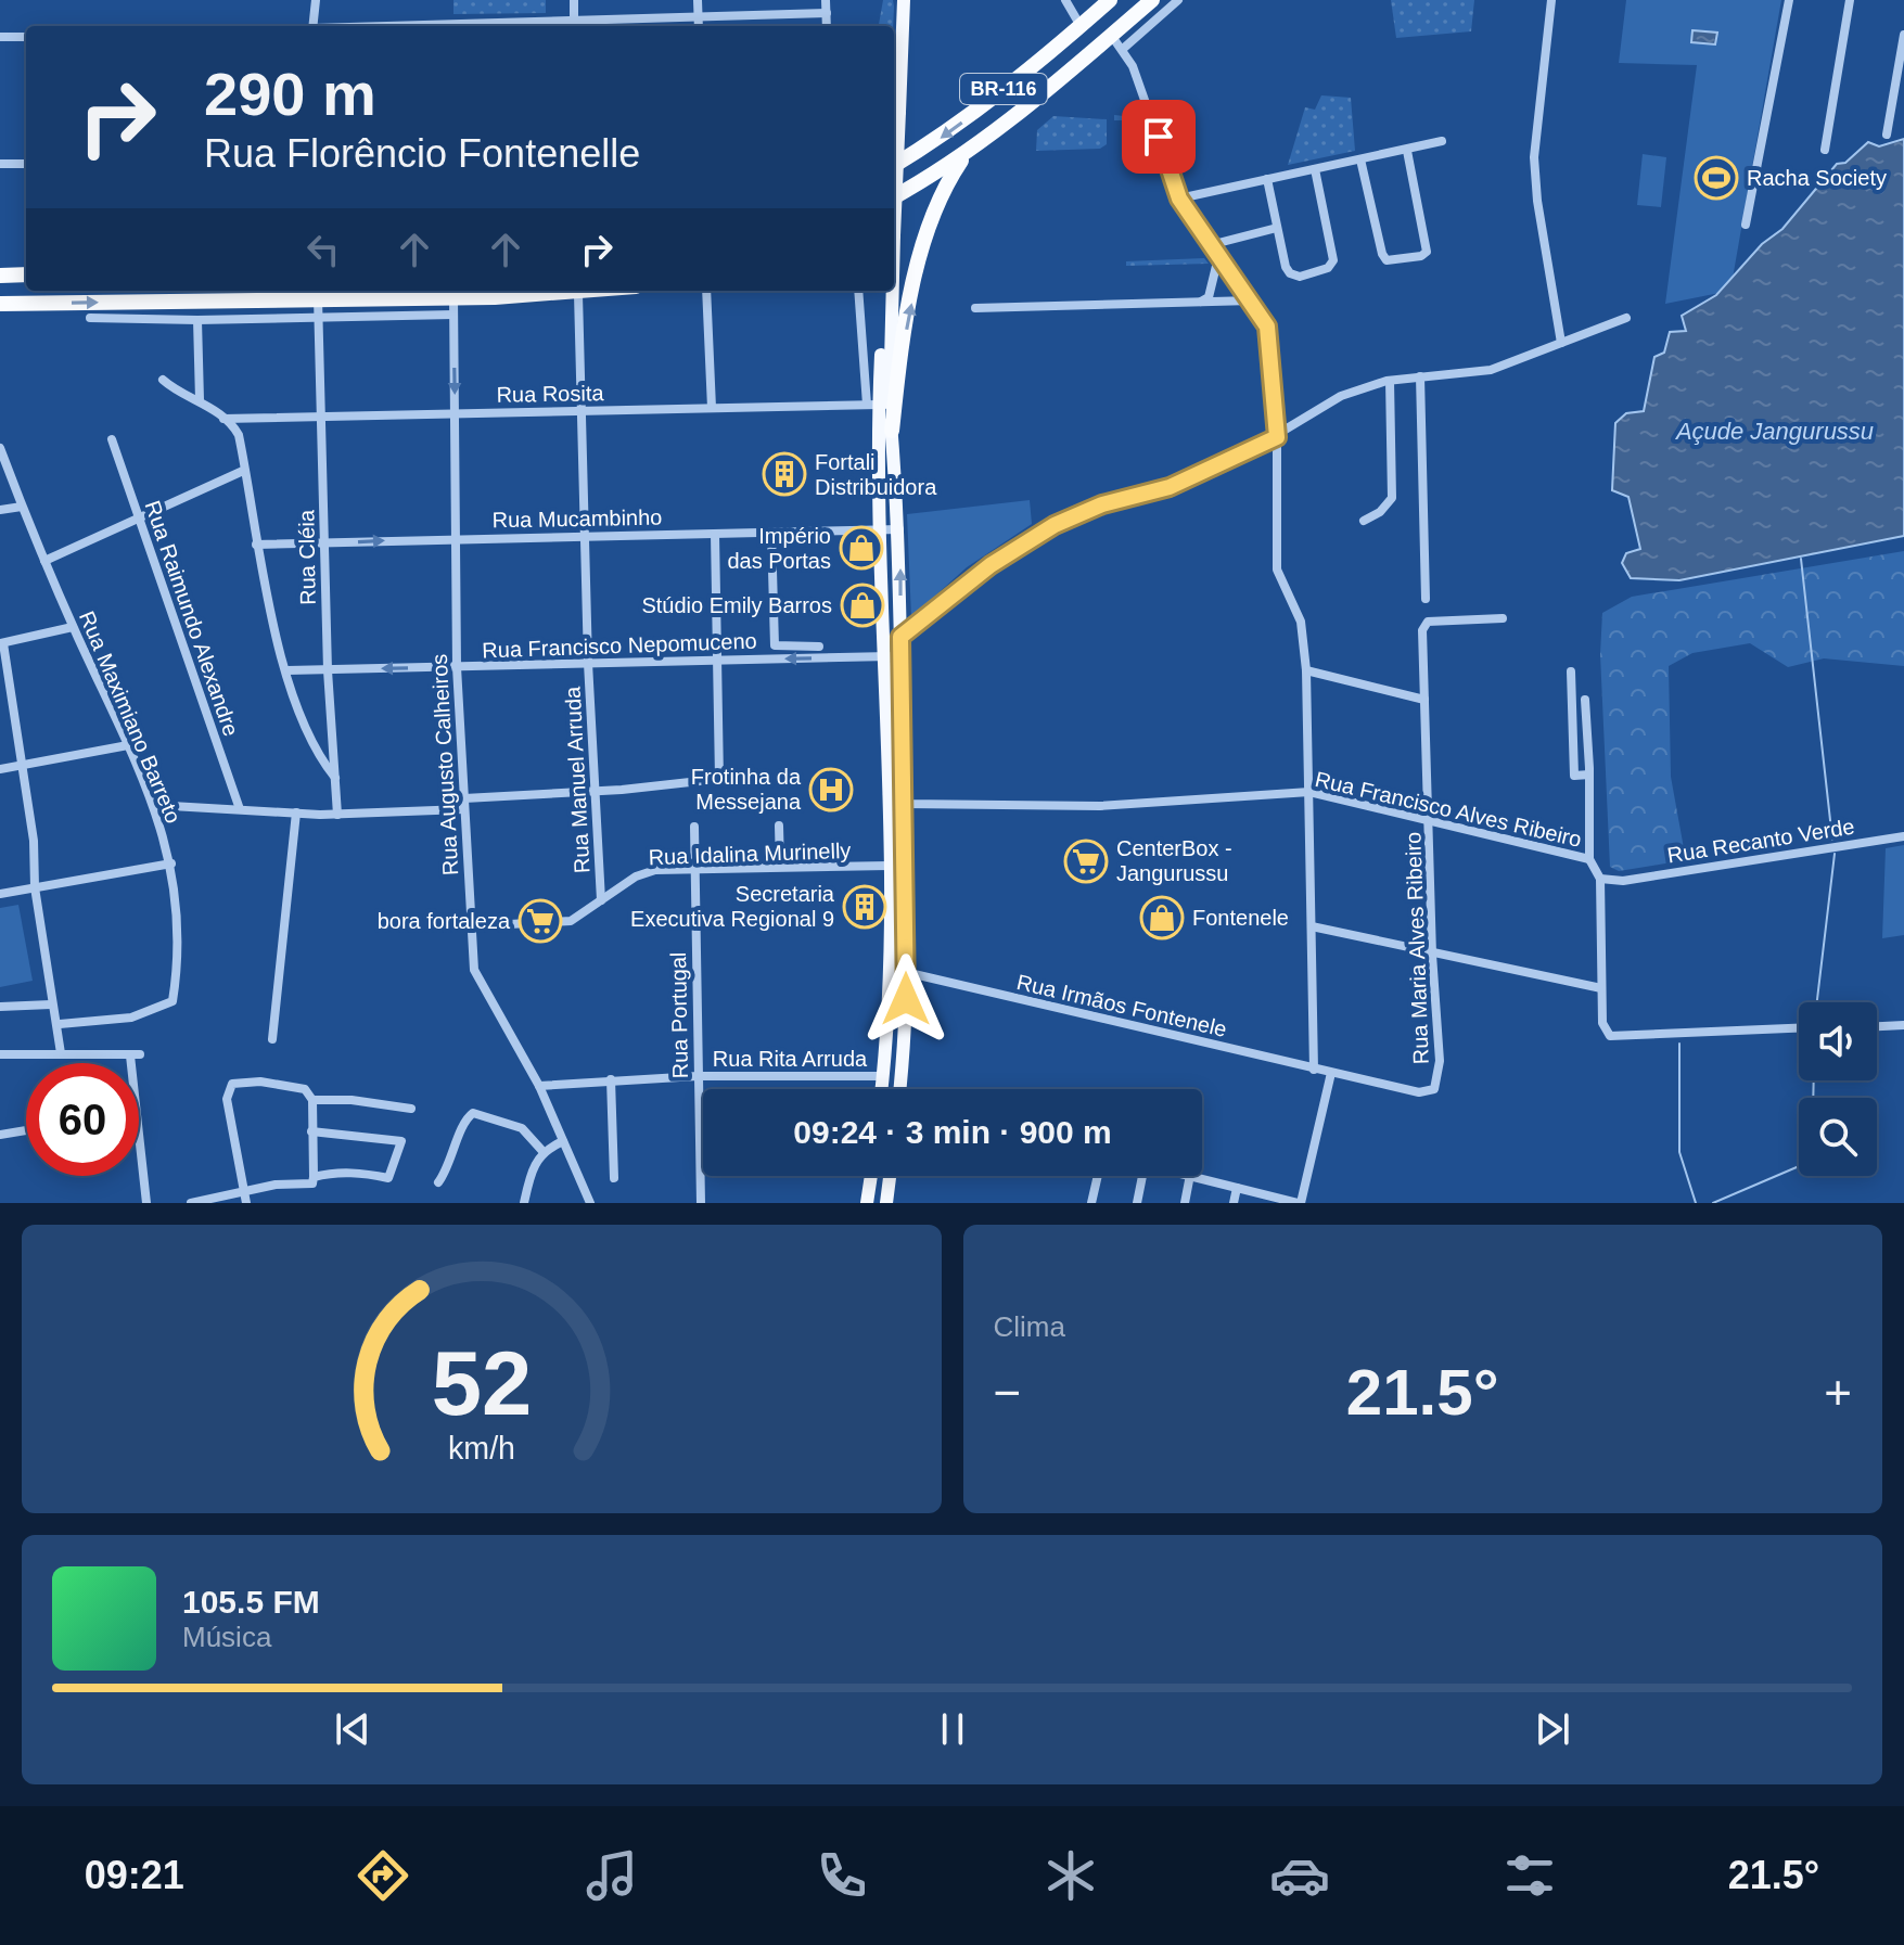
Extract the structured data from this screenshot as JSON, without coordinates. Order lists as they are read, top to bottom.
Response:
{
  "streets": {
    "highway": ["BR-116"],
    "street": [
      "Rua Rosita",
      "Rua Mucambinho",
      "Rua Cléia",
      "Rua Raimundo Alexandre",
      "Rua Francisco Nepomuceno",
      "Rua Maximiano Barreto",
      "Rua Augusto Calheiros",
      "Rua Manuel Arruda",
      "Rua Francisco Alves Ribeiro",
      "Rua Recanto Verde",
      "Rua Idalina Murinelly",
      "Rua Maria Alves Ribeiro",
      "Rua Irmãos Fontenele",
      "Rua Portugal",
      "Rua Rita Arruda"
    ]
  },
  "crossings": [
    ["Rua Rosita", "Rua Cléia"],
    ["Rua Rosita", "Rua Augusto Calheiros"],
    ["Rua Rosita", "Rua Manuel Arruda"],
    ["Rua Mucambinho", "Rua Cléia"],
    ["Rua Mucambinho", "Rua Augusto Calheiros"],
    ["Rua Mucambinho", "Rua Manuel Arruda"],
    ["Rua Cléia", "Rua Francisco Nepomuceno"],
    ["Rua Francisco Nepomuceno", "Rua Augusto Calheiros"],
    ["Rua Francisco Nepomuceno", "Rua Manuel Arruda"],
    ["Rua Augusto Calheiros", "Rua Idalina Murinelly"],
    ["Rua Augusto Calheiros", "Rua Rita Arruda"],
    ["Rua Manuel Arruda", "Rua Idalina Murinelly"],
    ["Rua Francisco Alves Ribeiro", "Rua Maria Alves Ribeiro"],
    ["Rua Idalina Murinelly", "Rua Portugal"],
    ["Rua Maria Alves Ribeiro", "Rua Irmãos Fontenele"],
    ["Rua Portugal", "Rua Rita Arruda"]
  ],
  "one_way": ["Rua Francisco Nepomuceno"],
  "water": ["Açude Jangurussu"],
  "places": {
    "sports": ["Racha Society"],
    "building": ["Fortali Distribuidora", "Secretaria Executiva Regional 9"],
    "shop": ["Império das Portas", "Stúdio Emily Barros", "Fontenele"],
    "hospital": ["Frotinha da Messejana"],
    "supermarket": ["CenterBox - Jangurussu", "bora fortaleza"]
  },
  "page": {
    "turn": ["290 m", "Rua Florêncio Fontenelle"],
    "limit": "60",
    "trip": "09:24 · 3 min · 900 m",
    "tile": "Clima",
    "heat": ["−", "21.5°", "+"],
    "song": ["105.5 FM", "Música"],
    "tabs": ["09:21", "21.5°"],
    "gauge": ["52", "km/h"]
  }
}
